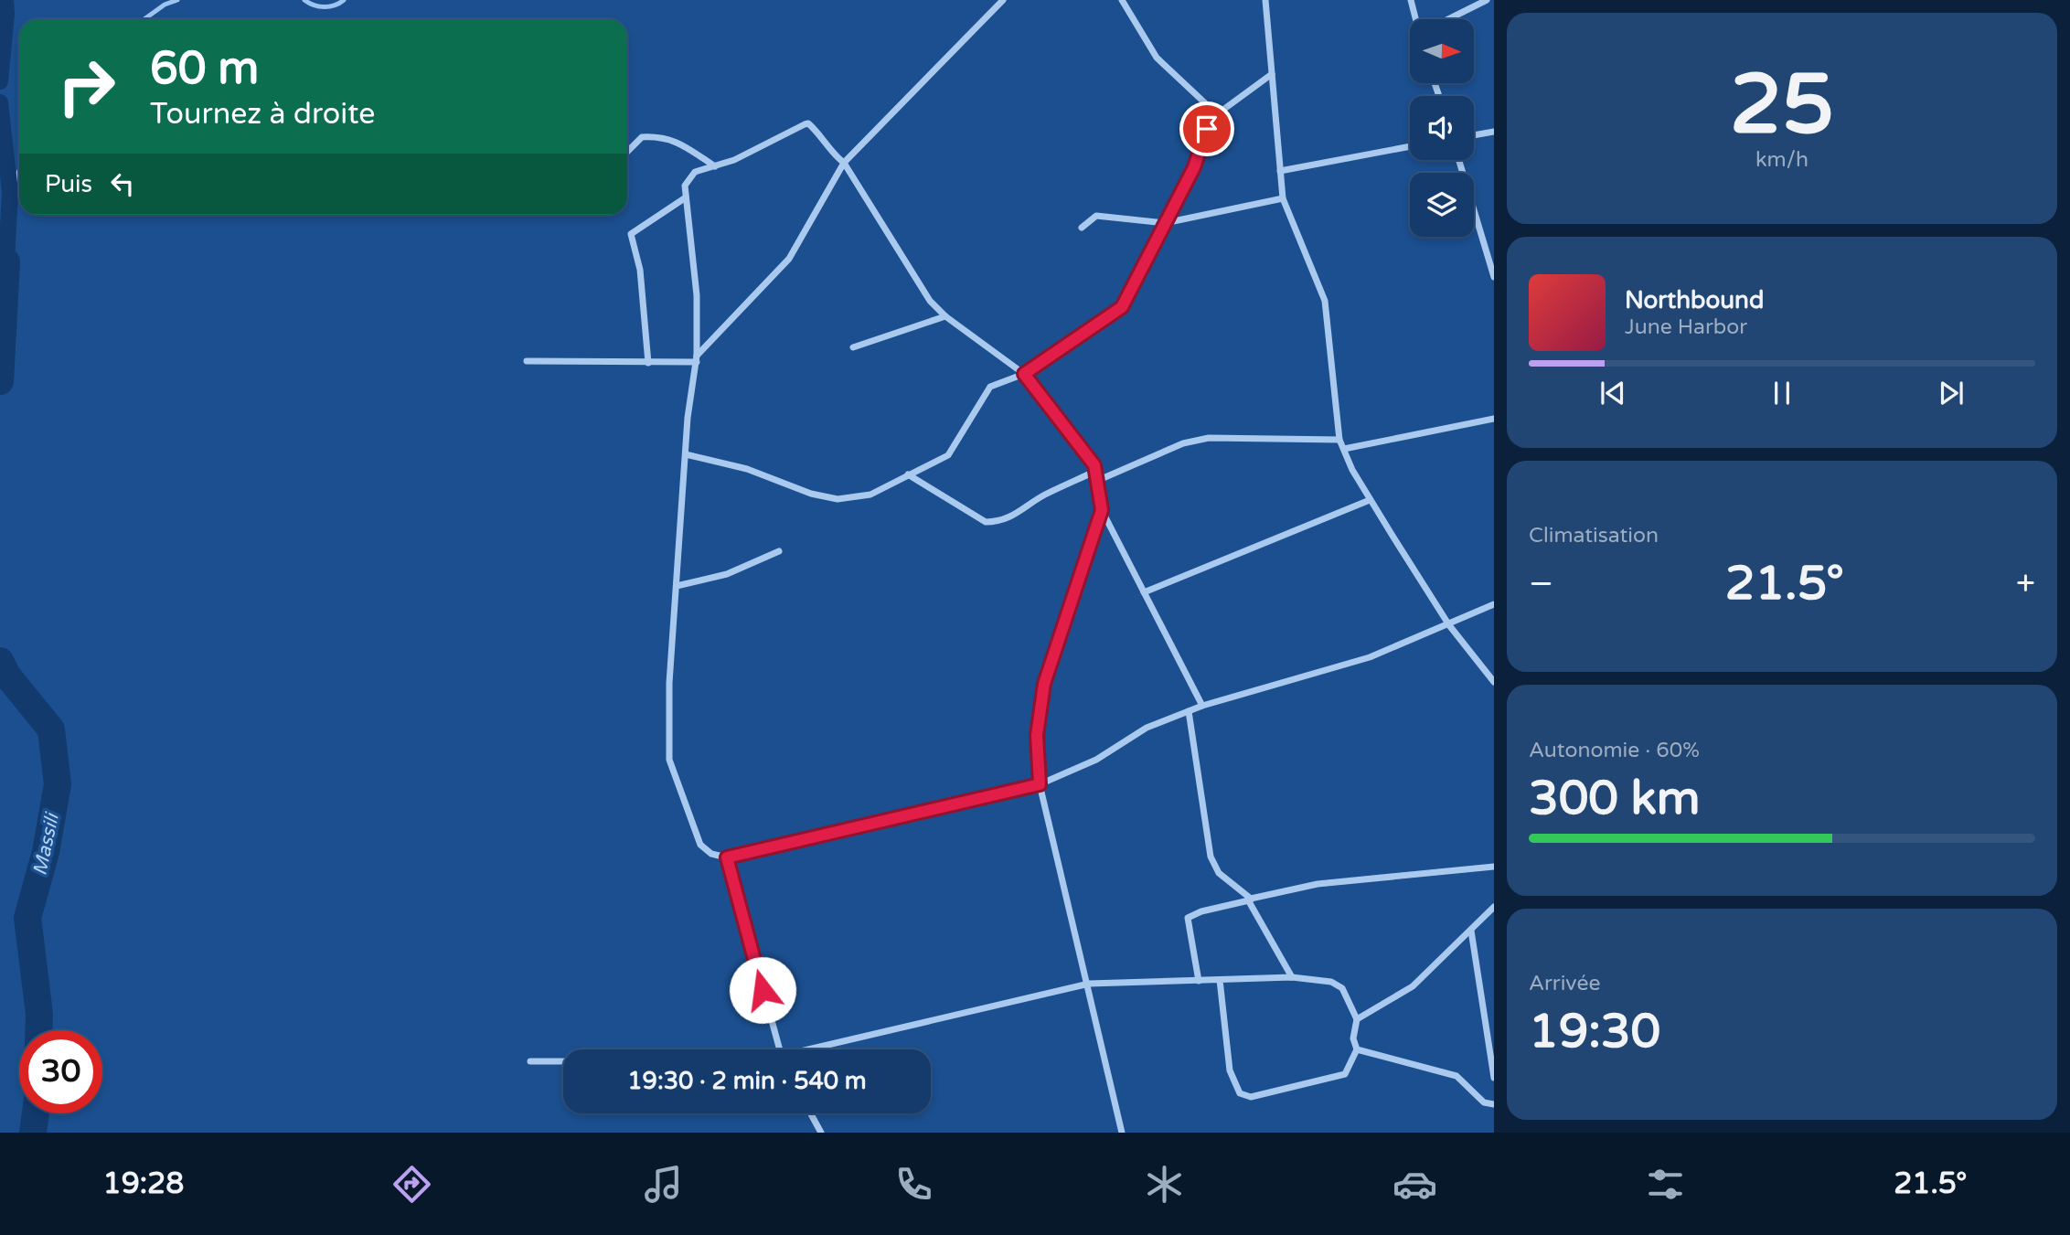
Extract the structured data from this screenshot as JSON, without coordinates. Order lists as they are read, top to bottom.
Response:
{
  "water": ["Massili"],
  "north": "right",
  "page": {
    "tile": [
      ["25", "km/h"],
      "Climatisation",
      ["Autonomie · 60%", "300 km"],
      ["Arrivée", "19:30"]
    ],
    "turn": ["60 m", "Tournez à droite"],
    "then": "Puis",
    "song": ["Northbound", "June Harbor"],
    "heat": ["−", "21.5°", "+"],
    "limit": "30",
    "trip": "19:30 · 2 min · 540 m",
    "tabs": ["19:28", "21.5°"]
  }
}
